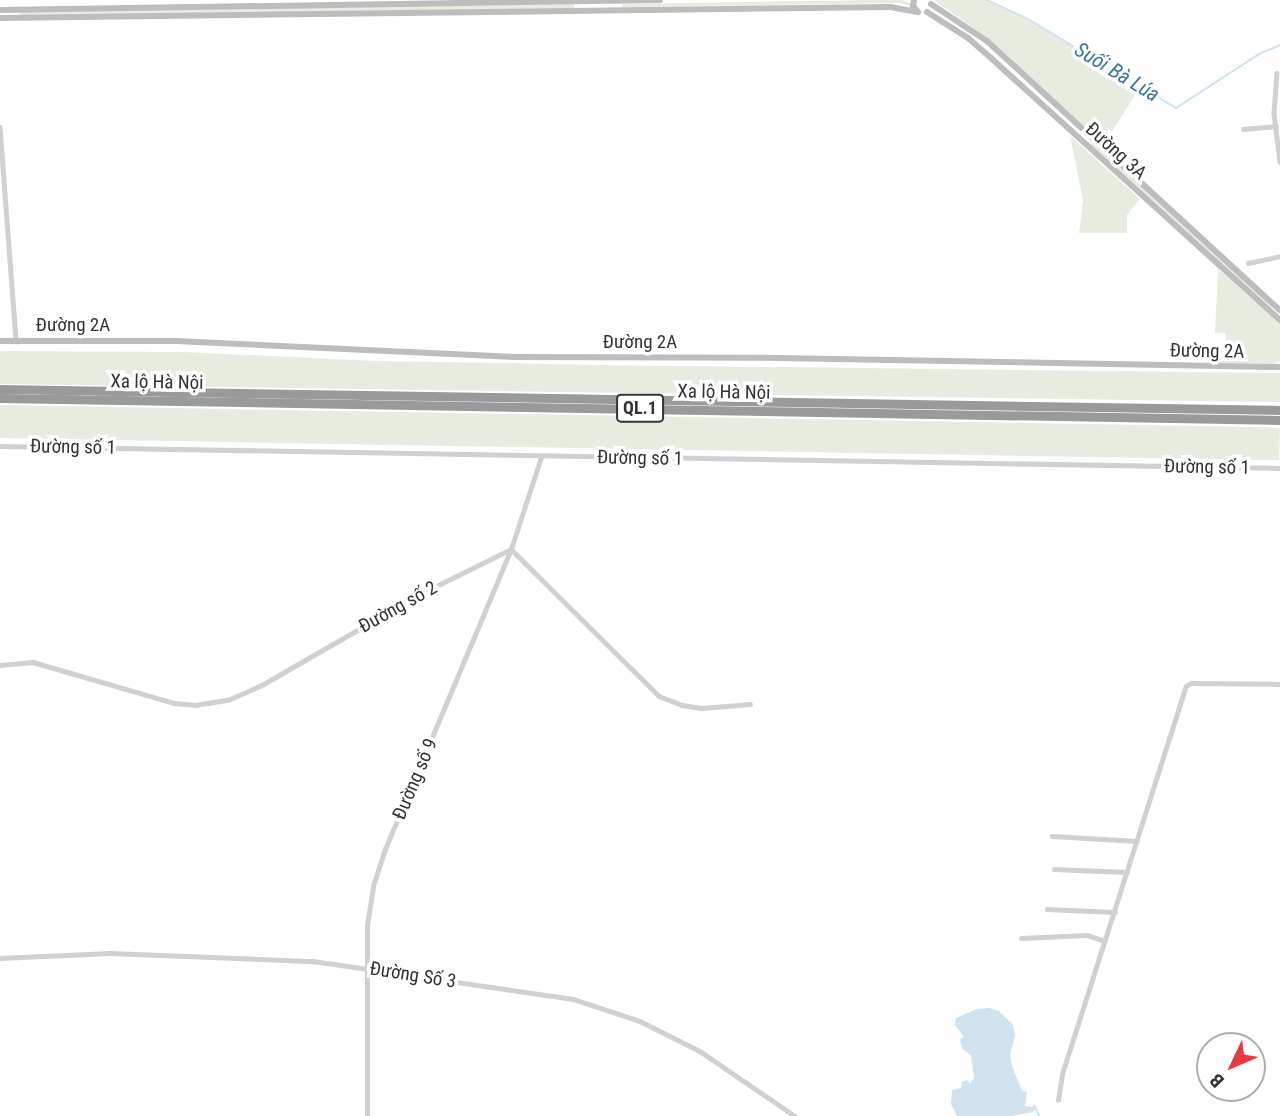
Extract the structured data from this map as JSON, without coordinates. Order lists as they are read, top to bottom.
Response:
{
  "streets": {
    "highway": ["Xa lộ Hà Nội", "QL.1"],
    "street": [
      "Đường 3A",
      "Đường 2A",
      "Đường số 1",
      "Đường số 2",
      "Đường số 9",
      "Đường Số 3"
    ]
  },
  "crossings": [
    ["Đường số 1", "Đường số 9"],
    ["Đường số 2", "Đường số 9"],
    ["Đường số 9", "Đường Số 3"]
  ],
  "water": ["Suối Bà Lúa"],
  "north": "bottom left"
}
